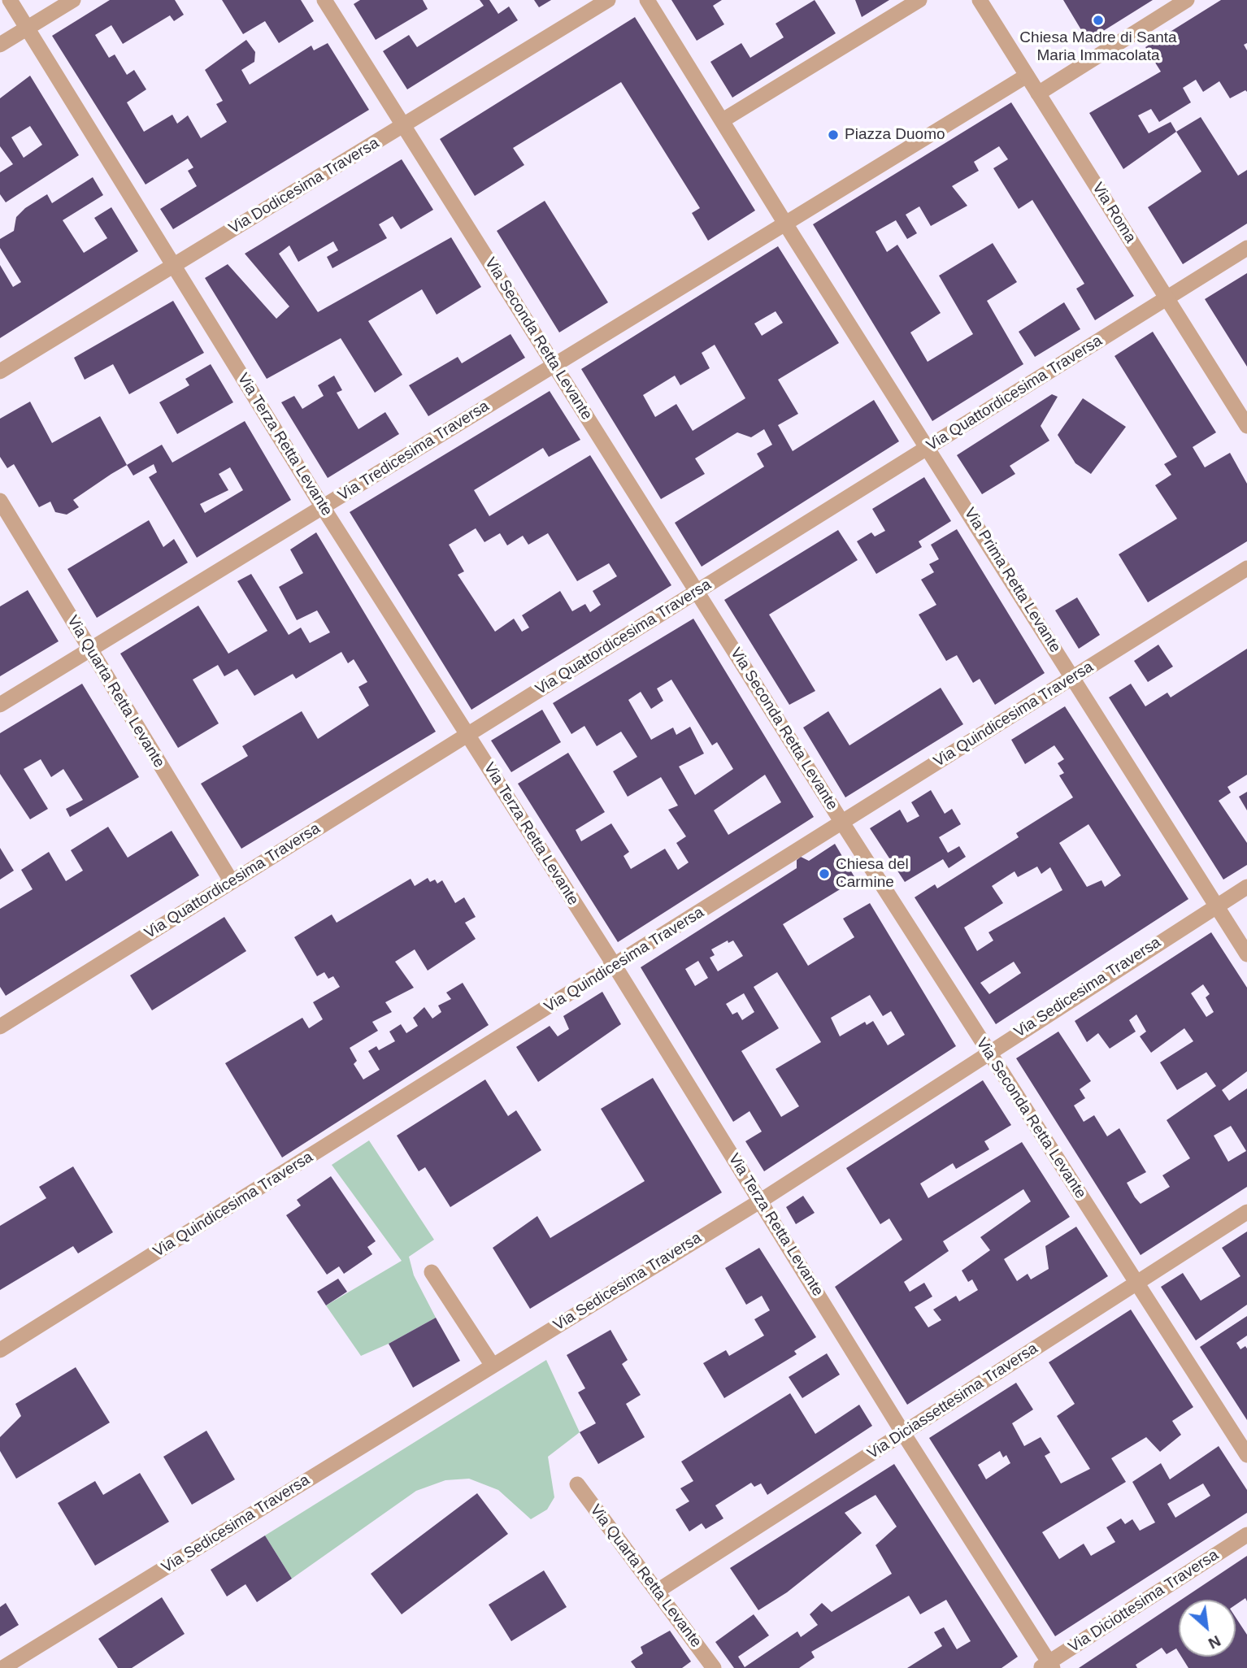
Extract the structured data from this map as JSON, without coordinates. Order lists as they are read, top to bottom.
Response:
{
  "streets": {
    "street": [
      "Via Dodicesima Traversa",
      "Via Roma",
      "Via Seconda Retta Levante",
      "Via Quattordicesima Traversa",
      "Via Terza Retta Levante",
      "Via Tredicesima Traversa",
      "Via Prima Retta Levante",
      "Via Quarta Retta Levante",
      "Via Quindicesima Traversa",
      "Via Sedicesima Traversa",
      "Via Diciassettesima Traversa",
      "Via Diciottesima Traversa"
    ]
  },
  "crossings": [
    ["Via Dodicesima Traversa", "Via Seconda Retta Levante"],
    ["Via Dodicesima Traversa", "Via Terza Retta Levante"],
    ["Via Roma", "Via Quattordicesima Traversa"],
    ["Via Roma", "Via Tredicesima Traversa"],
    ["Via Seconda Retta Levante", "Via Quattordicesima Traversa"],
    ["Via Seconda Retta Levante", "Via Tredicesima Traversa"],
    ["Via Seconda Retta Levante", "Via Quindicesima Traversa"],
    ["Via Seconda Retta Levante", "Via Sedicesima Traversa"],
    ["Via Seconda Retta Levante", "Via Diciassettesima Traversa"],
    ["Via Quattordicesima Traversa", "Via Terza Retta Levante"],
    ["Via Quattordicesima Traversa", "Via Prima Retta Levante"],
    ["Via Quattordicesima Traversa", "Via Quarta Retta Levante"],
    ["Via Terza Retta Levante", "Via Tredicesima Traversa"],
    ["Via Terza Retta Levante", "Via Quindicesima Traversa"],
    ["Via Terza Retta Levante", "Via Sedicesima Traversa"],
    ["Via Terza Retta Levante", "Via Diciassettesima Traversa"],
    ["Via Terza Retta Levante", "Via Diciottesima Traversa"],
    ["Via Tredicesima Traversa", "Via Prima Retta Levante"],
    ["Via Tredicesima Traversa", "Via Quarta Retta Levante"],
    ["Via Prima Retta Levante", "Via Quindicesima Traversa"],
    ["Via Prima Retta Levante", "Via Sedicesima Traversa"],
    ["Via Quarta Retta Levante", "Via Diciassettesima Traversa"]
  ],
  "places": ["Chiesa Madre di Santa Maria Immacolata", "Piazza Duomo", "Chiesa del Carmine"],
  "north": "bottom right"
}
